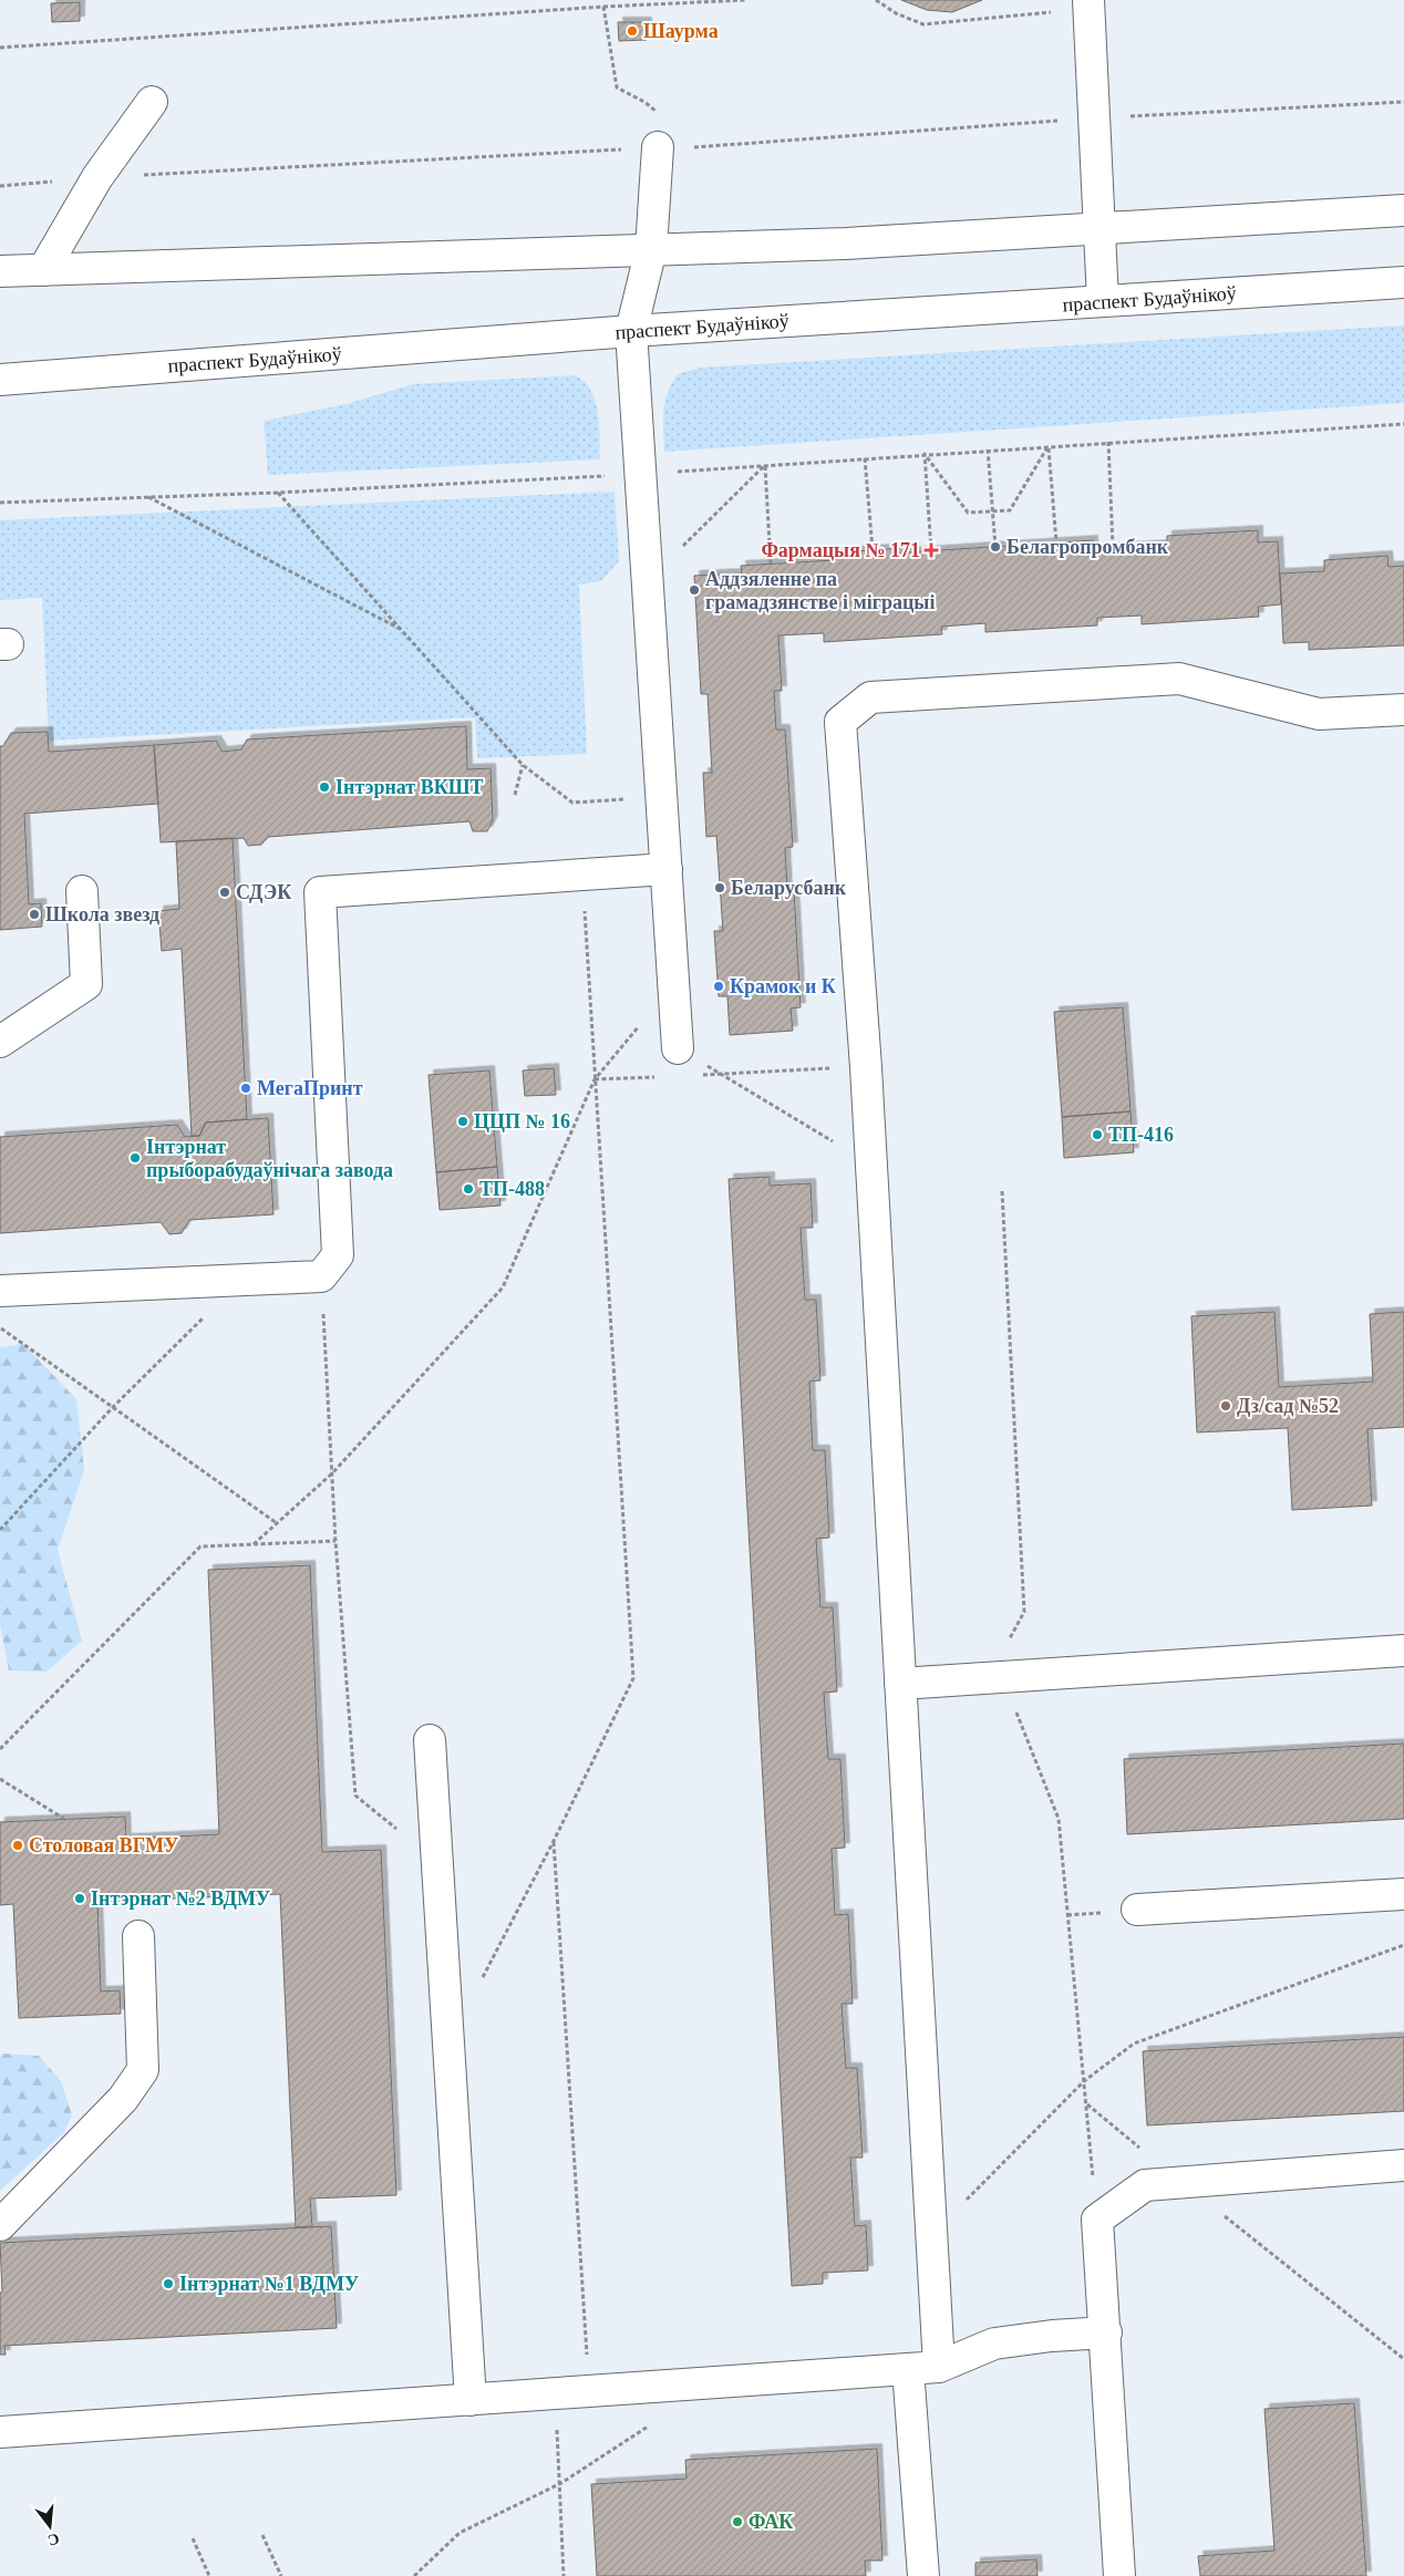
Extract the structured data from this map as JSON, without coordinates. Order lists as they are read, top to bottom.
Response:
{
  "streets": {
    "main road": ["праспект Будаўнікоў"]
  },
  "places": {
    "other": [
      "Шаурма",
      "Белагропромбанк",
      "Аддзяленне па грамадзянстве і міграцыі",
      "Інтэрнат ВКШТ",
      "Беларусбанк",
      "СДЭК",
      "Школа звезд",
      "Крамок и К",
      "МегаПринт",
      "ЦЦП № 16",
      "ТП-416",
      "Інтэрнат прыборабудаўнічага завода",
      "ТП-488",
      "Дз/сад №52",
      "Столовая ВГМУ",
      "Інтэрнат №2 ВДМУ",
      "Інтэрнат №1 ВДМУ",
      "ФАК"
    ],
    "health": ["Фармацыя № 171"]
  },
  "north": "bottom"
}
